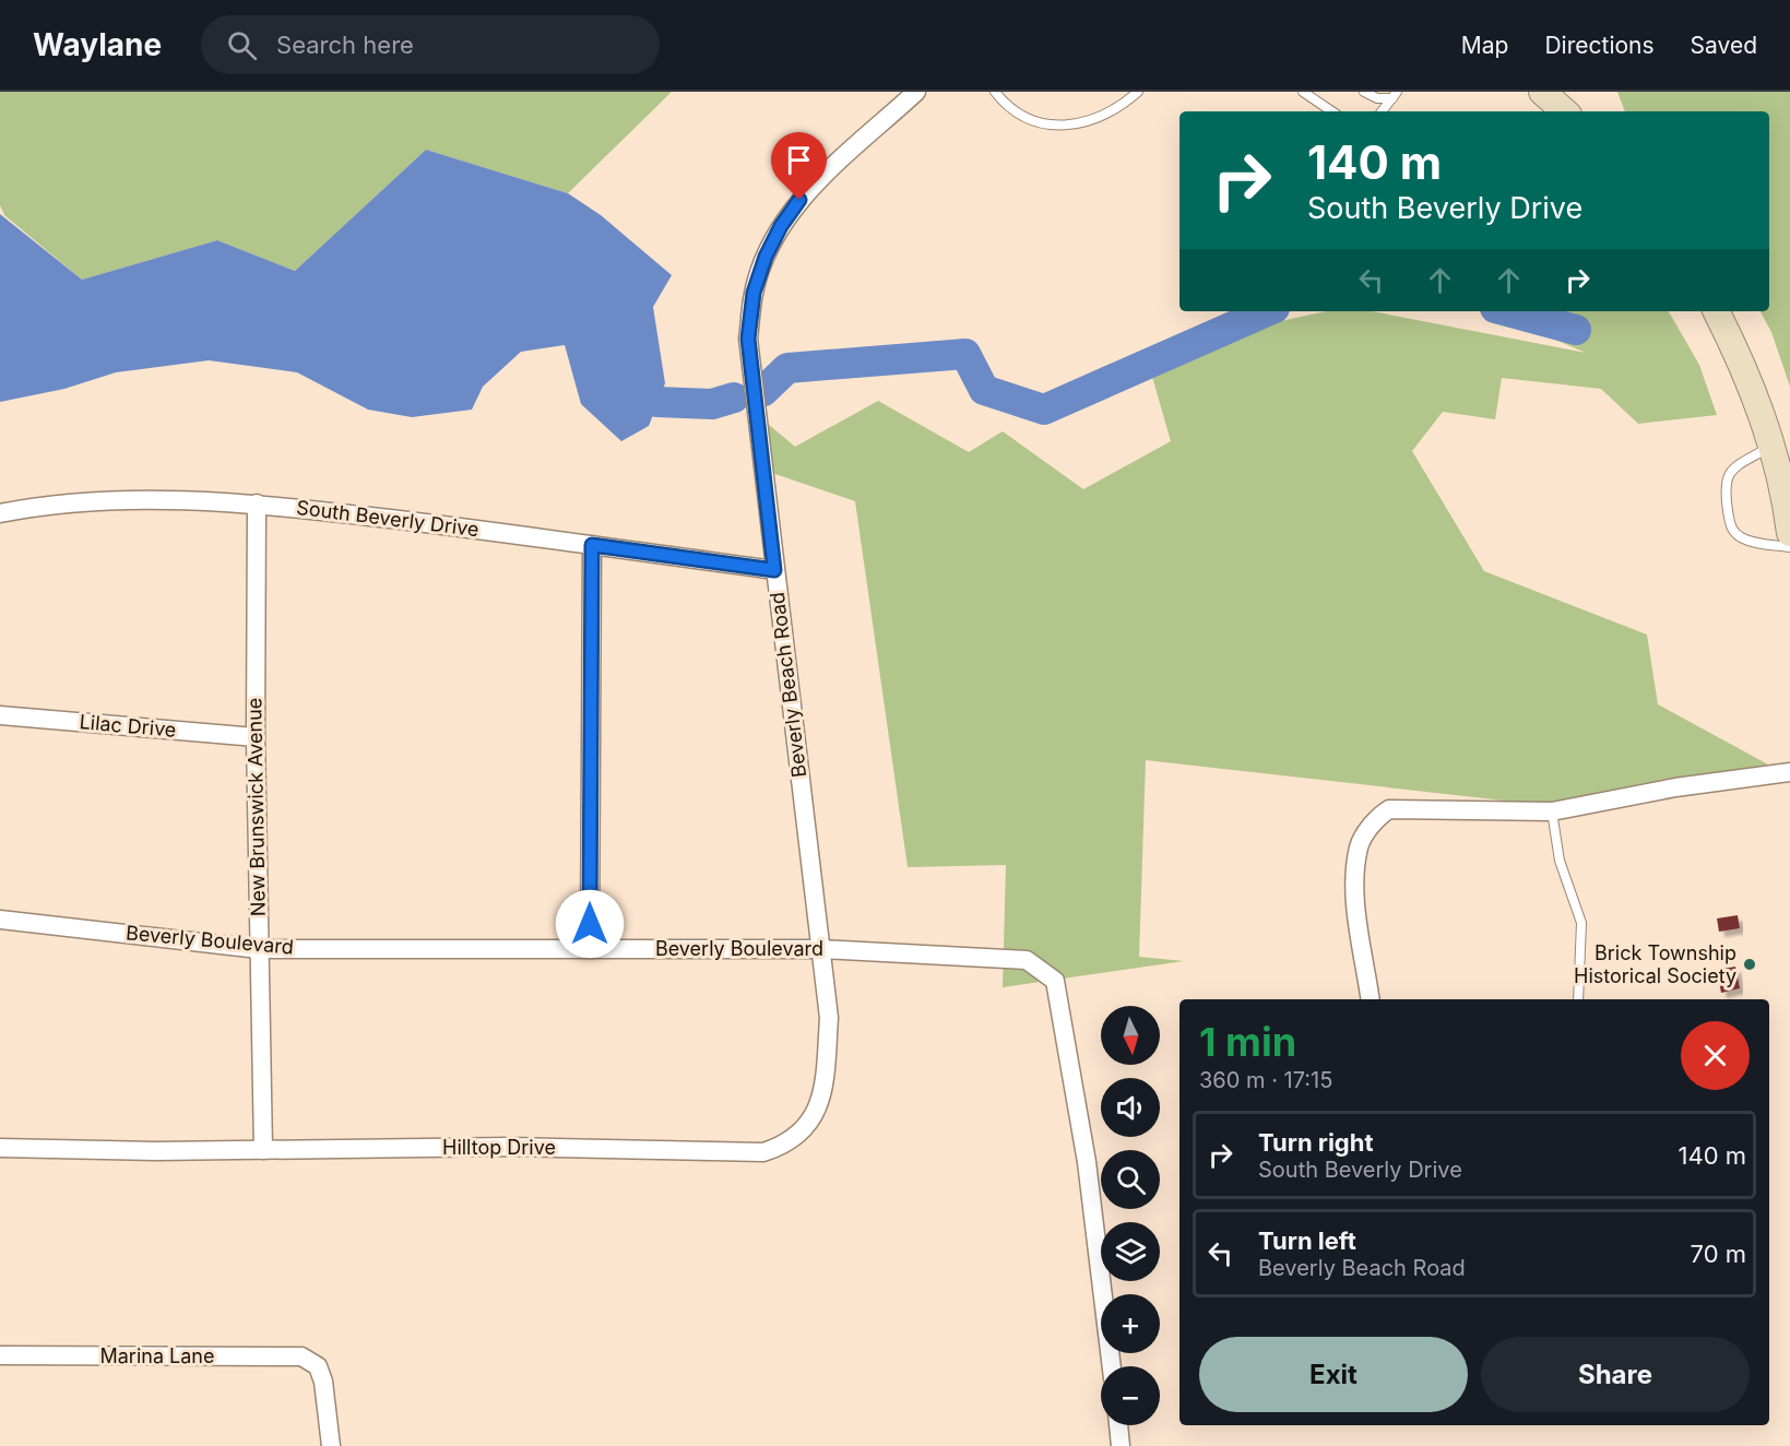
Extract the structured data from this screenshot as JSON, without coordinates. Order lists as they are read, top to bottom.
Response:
{
  "streets": {
    "street": [
      "South Beverly Drive",
      "Beverly Beach Road",
      "Lilac Drive",
      "New Brunswick Avenue",
      "Beverly Boulevard",
      "Hilltop Drive",
      "Marina Lane"
    ]
  },
  "crossings": [
    ["South Beverly Drive", "Beverly Beach Road"],
    ["South Beverly Drive", "New Brunswick Avenue"],
    ["Beverly Beach Road", "Beverly Boulevard"],
    ["Beverly Beach Road", "Hilltop Drive"],
    ["Lilac Drive", "New Brunswick Avenue"],
    ["New Brunswick Avenue", "Beverly Boulevard"],
    ["New Brunswick Avenue", "Hilltop Drive"],
    ["Beverly Boulevard", "Hilltop Drive"]
  ],
  "places": ["Brick Township Historical Society"],
  "north": "bottom",
  "page": {
    "header": "Waylane",
    "search": "Search here",
    "nav": ["Map", "Directions", "Saved"],
    "turn": ["140 m", "South Beverly Drive"],
    "heading": ["1 min", "360 m · 17:15"],
    "map_buttons": ["+", "−"],
    "list": [
      {
        "name": "Turn right",
        "note": "South Beverly Drive",
        "value": "140 m"
      },
      {
        "name": "Turn left",
        "note": "Beverly Beach Road",
        "value": "70 m"
      }
    ],
    "buttons": ["Exit", "Share"]
  }
}
